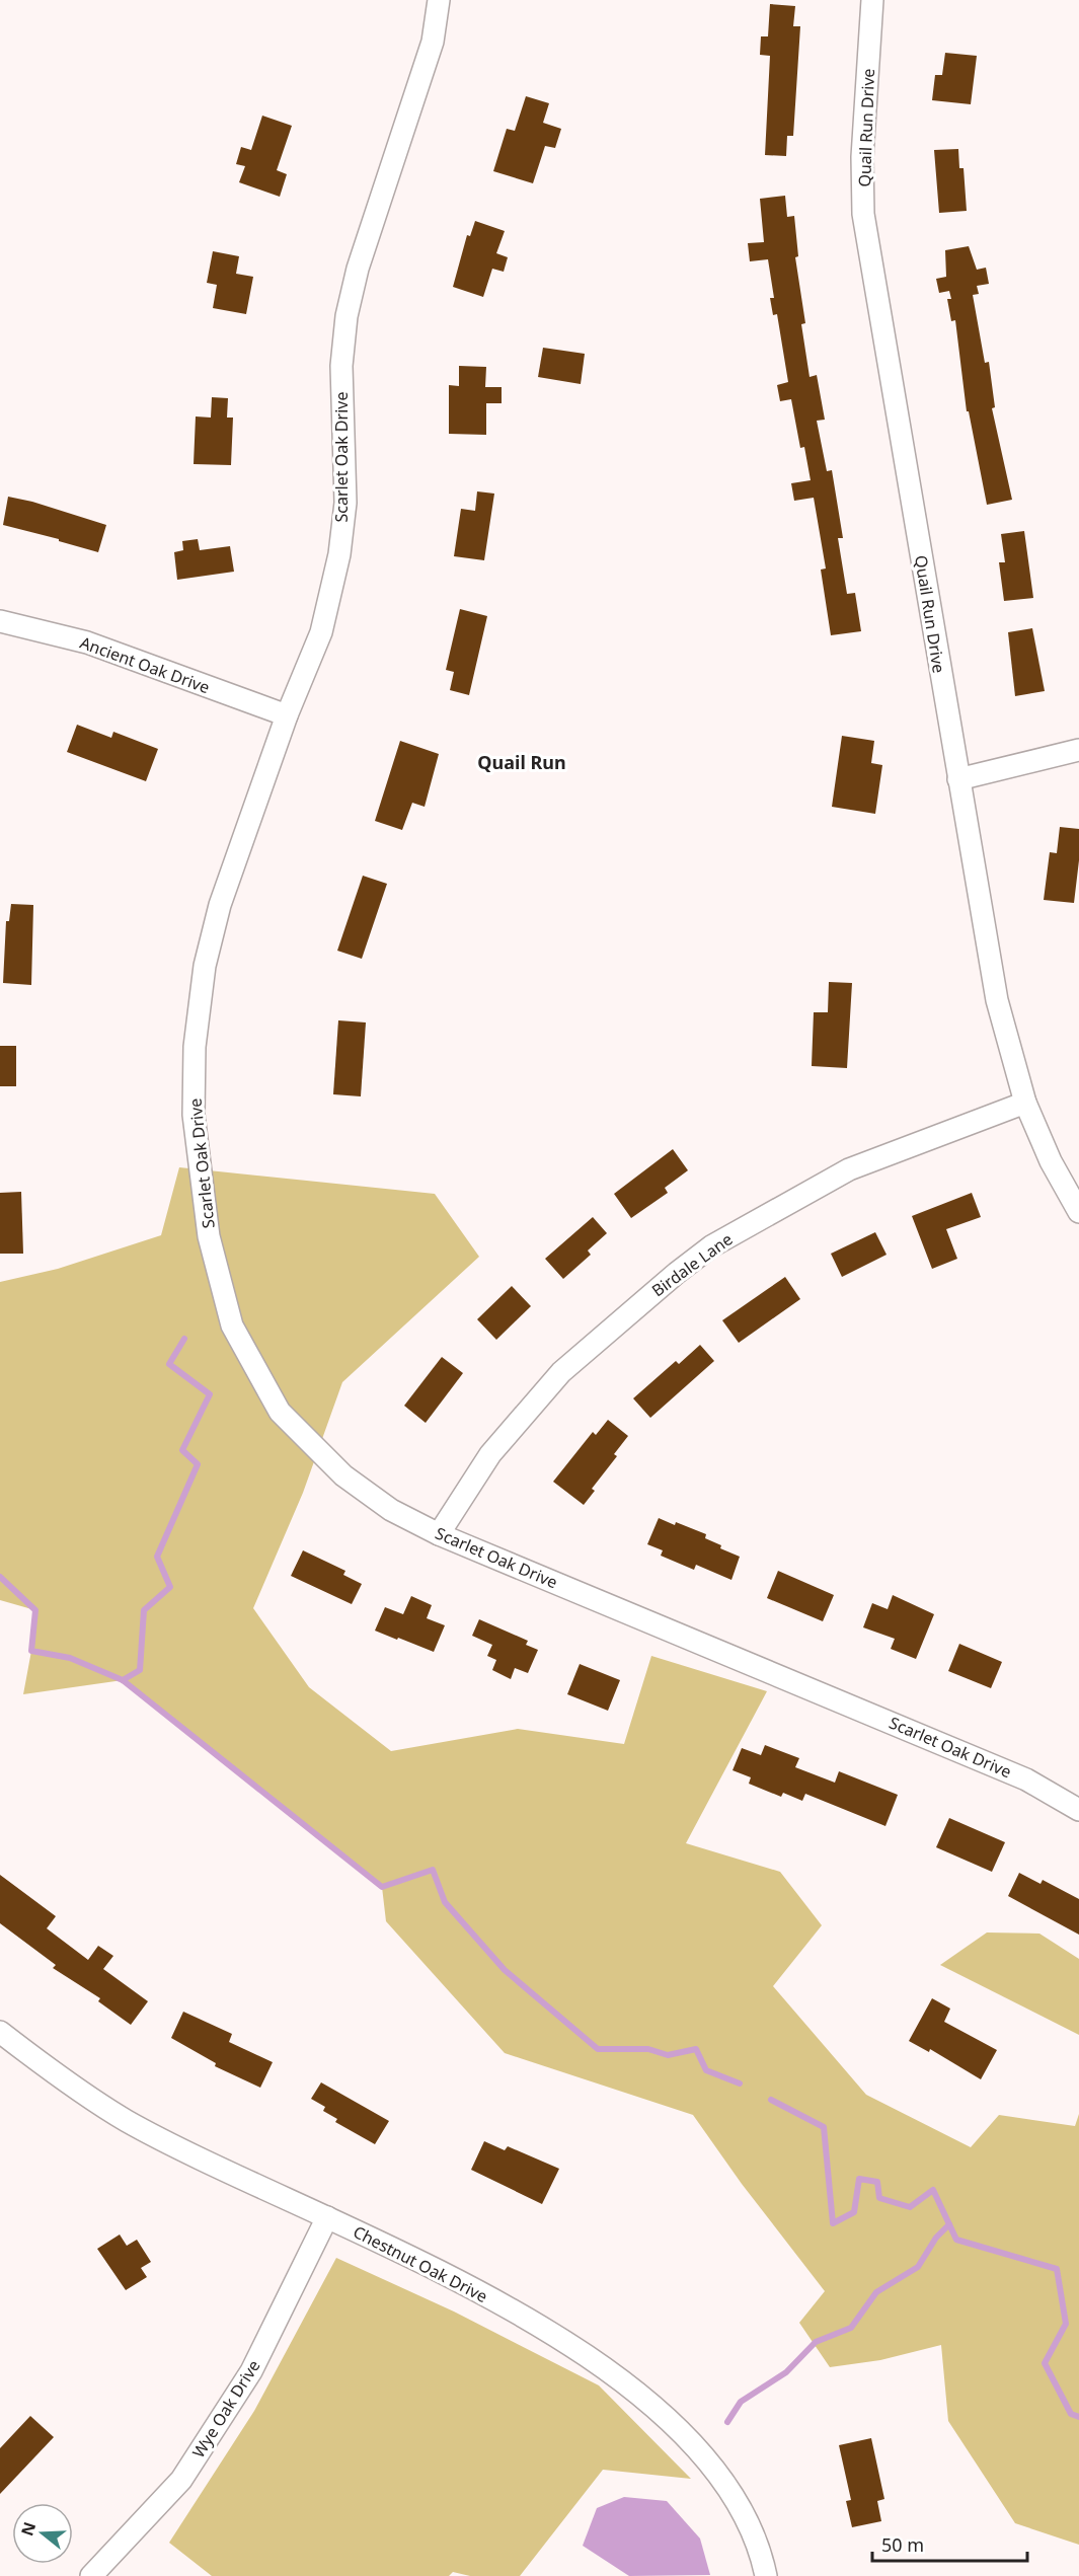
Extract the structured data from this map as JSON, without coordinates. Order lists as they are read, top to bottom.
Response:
{
  "streets": {
    "street": [
      "Quail Run Drive",
      "Scarlet Oak Drive",
      "Ancient Oak Drive",
      "Birdale Lane",
      "Chestnut Oak Drive",
      "Wye Oak Drive"
    ]
  },
  "crossings": [
    ["Quail Run Drive", "Birdale Lane"],
    ["Scarlet Oak Drive", "Ancient Oak Drive"],
    ["Scarlet Oak Drive", "Birdale Lane"],
    ["Chestnut Oak Drive", "Wye Oak Drive"]
  ],
  "districts": ["Quail Run"],
  "scale_bar": "50 m",
  "north": "left"
}
